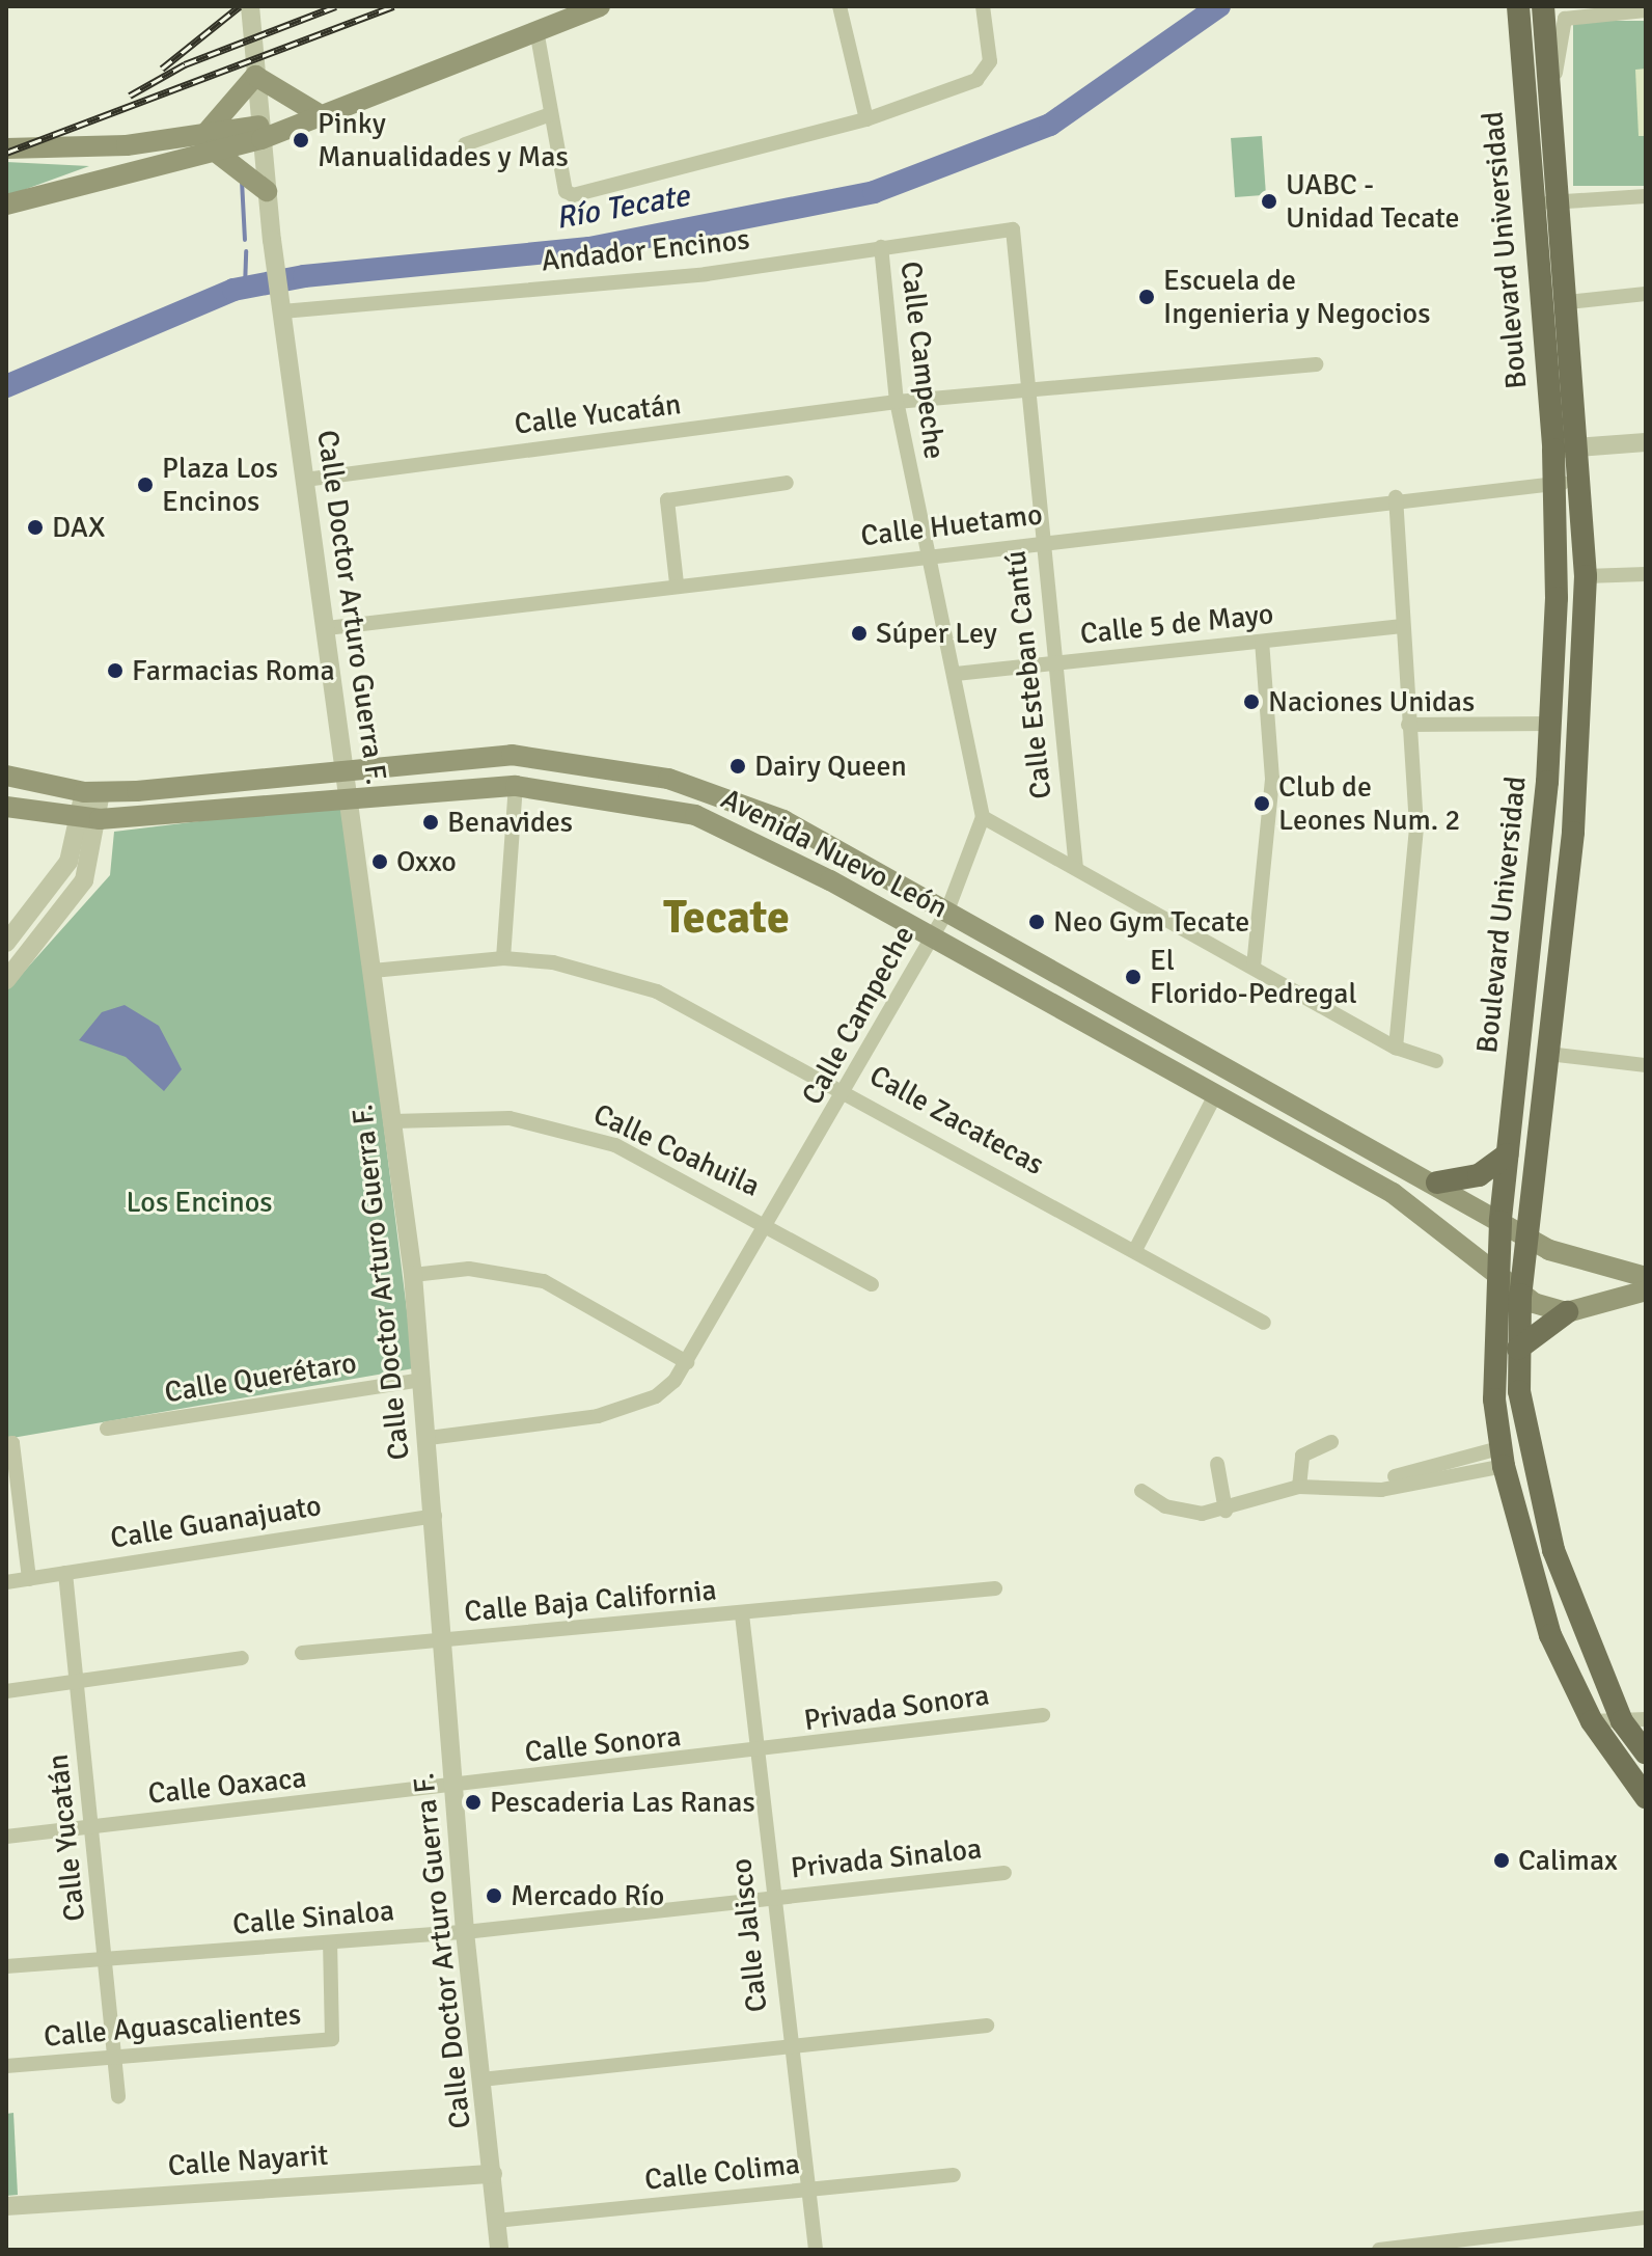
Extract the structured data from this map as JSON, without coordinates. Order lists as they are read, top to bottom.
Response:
{
  "streets": {
    "main road": ["Boulevard Universidad", "Avenida Nuevo León"],
    "street": [
      "Andador Encinos",
      "Calle Campeche",
      "Calle Yucatán",
      "Calle Huetamo",
      "Calle Doctor Arturo Guerra F.",
      "Calle 5 de Mayo",
      "Calle Esteban Cantú",
      "Calle Zacatecas",
      "Calle Coahuila",
      "Calle Querétaro",
      "Calle Guanajuato",
      "Calle Baja California",
      "Privada Sonora",
      "Calle Sonora",
      "Calle Oaxaca",
      "Privada Sinaloa",
      "Calle Sinaloa",
      "Calle Jalisco",
      "Calle Aguascalientes",
      "Calle Nayarit",
      "Calle Colima"
    ]
  },
  "crossings": [
    ["Andador Encinos", "Calle Campeche"],
    ["Andador Encinos", "Calle Doctor Arturo Guerra F."],
    ["Andador Encinos", "Calle Esteban Cantú"],
    ["Boulevard Universidad", "Calle Huetamo"],
    ["Boulevard Universidad", "Avenida Nuevo León"],
    ["Calle Campeche", "Calle Yucatán"],
    ["Calle Campeche", "Calle Huetamo"],
    ["Calle Campeche", "Calle Doctor Arturo Guerra F."],
    ["Calle Campeche", "Calle 5 de Mayo"],
    ["Calle Campeche", "Avenida Nuevo León"],
    ["Calle Campeche", "Calle Zacatecas"],
    ["Calle Campeche", "Calle Coahuila"],
    ["Calle Yucatán", "Calle Doctor Arturo Guerra F."],
    ["Calle Yucatán", "Calle Esteban Cantú"],
    ["Calle Yucatán", "Calle Guanajuato"],
    ["Calle Yucatán", "Calle Oaxaca"],
    ["Calle Yucatán", "Calle Sinaloa"],
    ["Calle Yucatán", "Calle Aguascalientes"],
    ["Calle Huetamo", "Calle Doctor Arturo Guerra F."],
    ["Calle Huetamo", "Calle Esteban Cantú"],
    ["Calle Doctor Arturo Guerra F.", "Avenida Nuevo León"],
    ["Calle Doctor Arturo Guerra F.", "Calle Zacatecas"],
    ["Calle Doctor Arturo Guerra F.", "Calle Coahuila"],
    ["Calle Doctor Arturo Guerra F.", "Calle Querétaro"],
    ["Calle Doctor Arturo Guerra F.", "Calle Guanajuato"],
    ["Calle Doctor Arturo Guerra F.", "Calle Baja California"],
    ["Calle Doctor Arturo Guerra F.", "Calle Sonora"],
    ["Calle Doctor Arturo Guerra F.", "Calle Oaxaca"],
    ["Calle Doctor Arturo Guerra F.", "Calle Sinaloa"],
    ["Calle Doctor Arturo Guerra F.", "Calle Nayarit"],
    ["Calle Doctor Arturo Guerra F.", "Calle Colima"],
    ["Calle 5 de Mayo", "Calle Esteban Cantú"],
    ["Calle Baja California", "Calle Jalisco"],
    ["Privada Sonora", "Calle Sonora"],
    ["Privada Sonora", "Calle Jalisco"],
    ["Calle Sonora", "Calle Oaxaca"],
    ["Calle Sonora", "Calle Jalisco"],
    ["Privada Sinaloa", "Calle Sinaloa"],
    ["Privada Sinaloa", "Calle Jalisco"],
    ["Calle Sinaloa", "Calle Jalisco"],
    ["Calle Sinaloa", "Calle Aguascalientes"],
    ["Calle Jalisco", "Calle Colima"]
  ],
  "districts": ["Tecate"],
  "water": ["Río Tecate"],
  "parks": ["Los Encinos"],
  "places": [
    "Pinky Manualidades y Mas",
    "UABC - Unidad Tecate",
    "Escuela de Ingenieria y Negocios",
    "Plaza Los Encinos",
    "DAX",
    "Súper Ley",
    "Farmacias Roma",
    "Naciones Unidas",
    "Dairy Queen",
    "Club de Leones Num. 2",
    "Benavides",
    "Oxxo",
    "Neo Gym Tecate",
    "El Florido-Pedregal",
    "Pescaderia Las Ranas",
    "Calimax",
    "Mercado Río"
  ]
}
